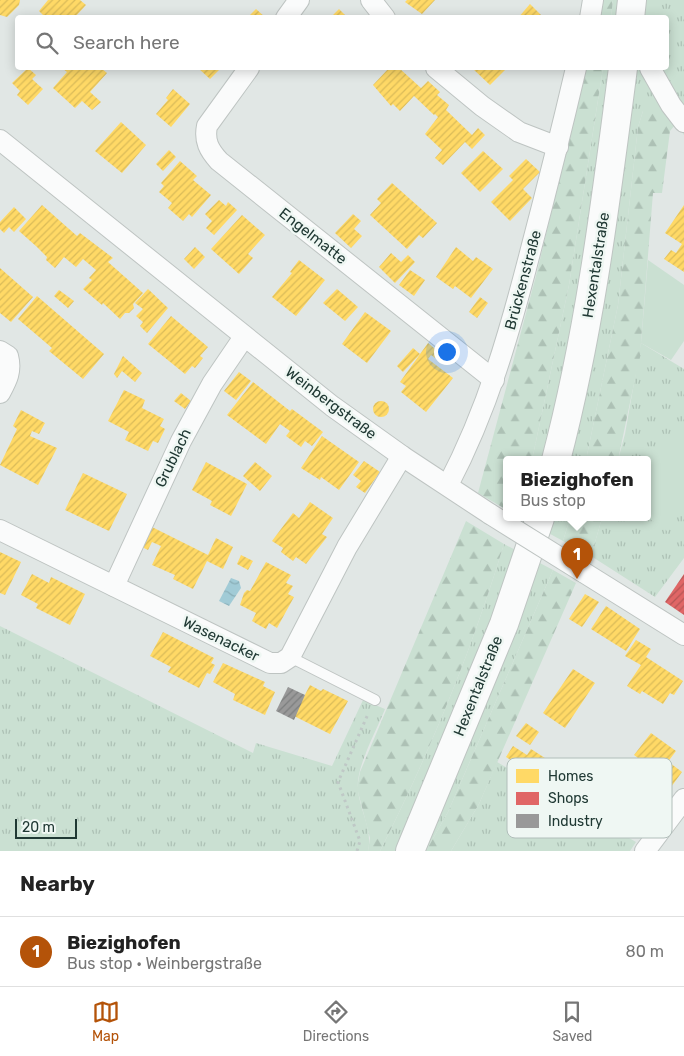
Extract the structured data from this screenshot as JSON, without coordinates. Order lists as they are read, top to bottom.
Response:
{
  "streets": {
    "main road": ["Hexentalstraße"],
    "street": [
      "Engelmatte",
      "Brückenstraße",
      "Weinbergstraße",
      "Grublach",
      "Wasenacker"
    ]
  },
  "crossings": [
    ["Engelmatte", "Brückenstraße"],
    ["Brückenstraße", "Weinbergstraße"],
    ["Weinbergstraße", "Grublach"],
    ["Grublach", "Wasenacker"]
  ],
  "legend": ["Homes", "Shops", "Industry"],
  "scale_bar": "20 m",
  "page": {
    "search": "Search here",
    "popup": ["Biezighofen", "Bus stop"],
    "pins": "1",
    "scale": "20 m",
    "heading": "Nearby",
    "list": [
      {
        "mark": "1",
        "name": "Biezighofen",
        "note": "Bus stop · Weinbergstraße",
        "value": "80 m"
      }
    ],
    "nav": ["Map", "Directions", "Saved"]
  }
}
